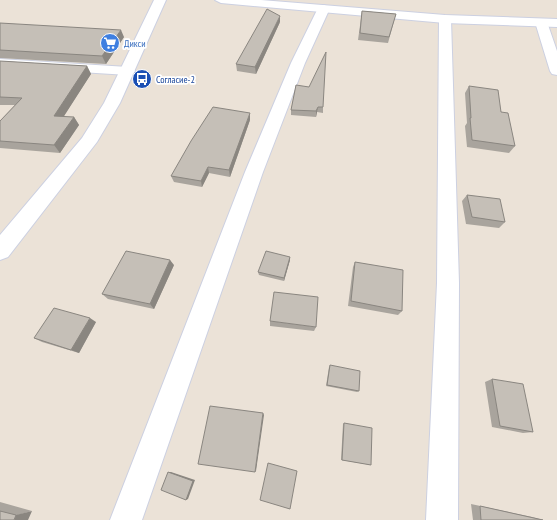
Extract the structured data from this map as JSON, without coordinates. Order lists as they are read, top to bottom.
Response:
{
  "places": {
    "supermarket": ["Дикси"],
    "bus stop": ["Согласие-2"]
  }
}
